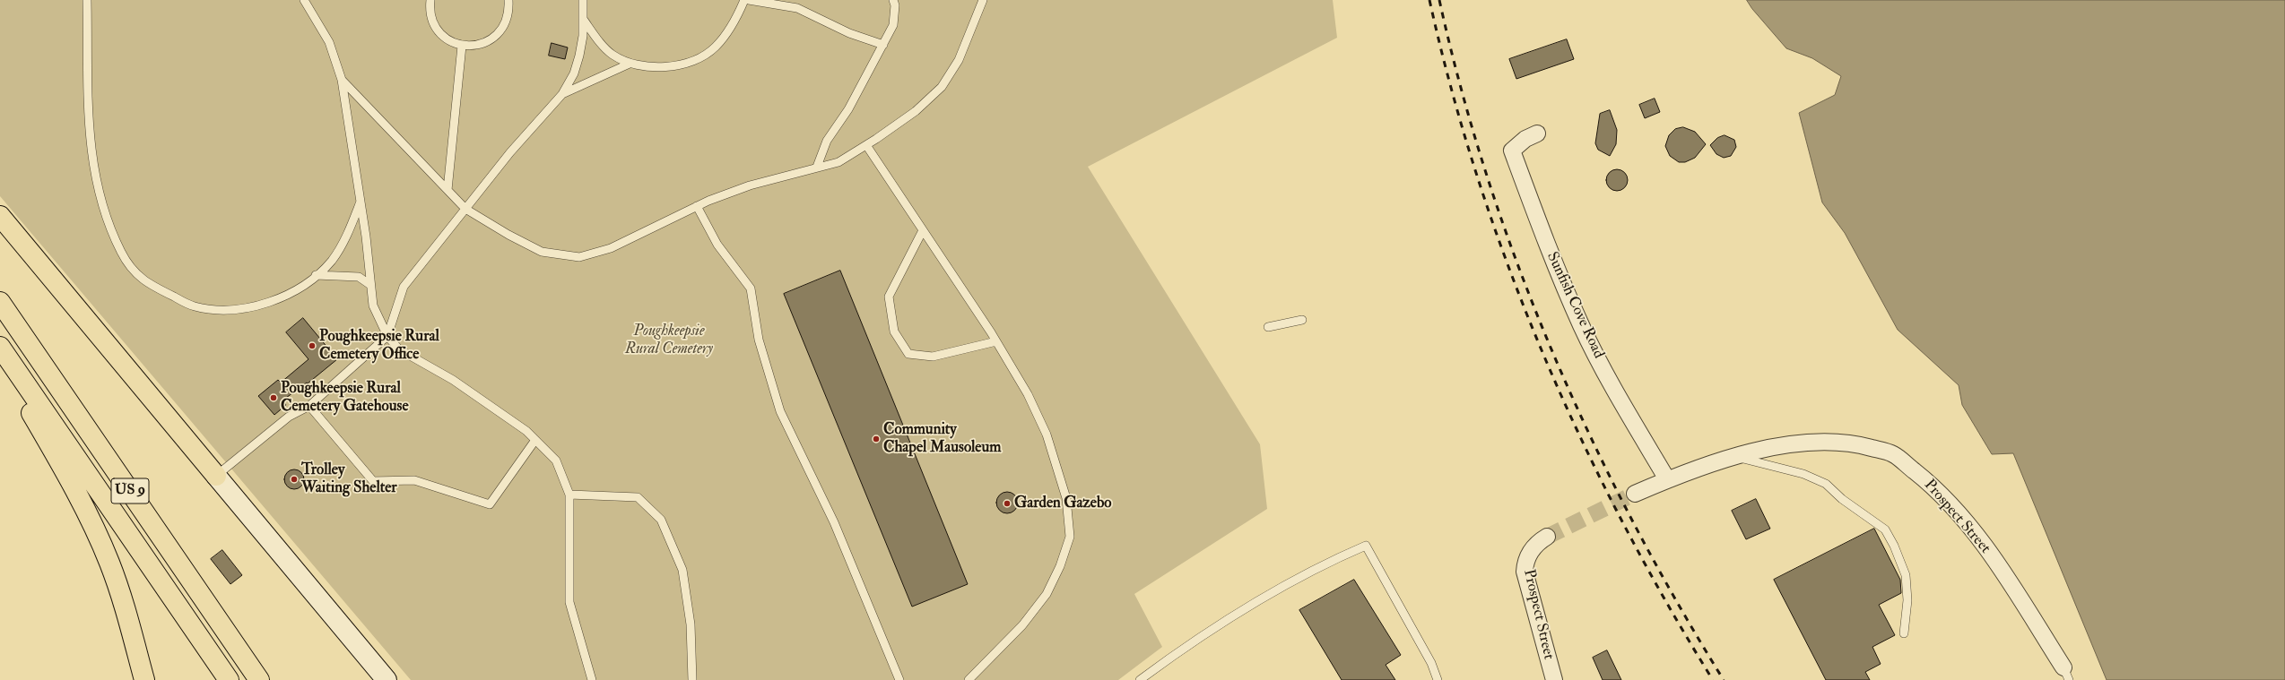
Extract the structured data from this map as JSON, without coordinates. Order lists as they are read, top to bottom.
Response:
{
  "streets": {
    "highway": ["US 9"],
    "street": ["Sunfish Cove Road", "Prospect Street"]
  },
  "crossings": [
    ["Sunfish Cove Road", "Prospect Street"]
  ],
  "parks": ["Poughkeepsie Rural Cemetery"],
  "places": [
    "Poughkeepsie Rural Cemetery Office",
    "Poughkeepsie Rural Cemetery Gatehouse",
    "Community Chapel Mausoleum",
    "Trolley Waiting Shelter",
    "Garden Gazebo"
  ]
}
